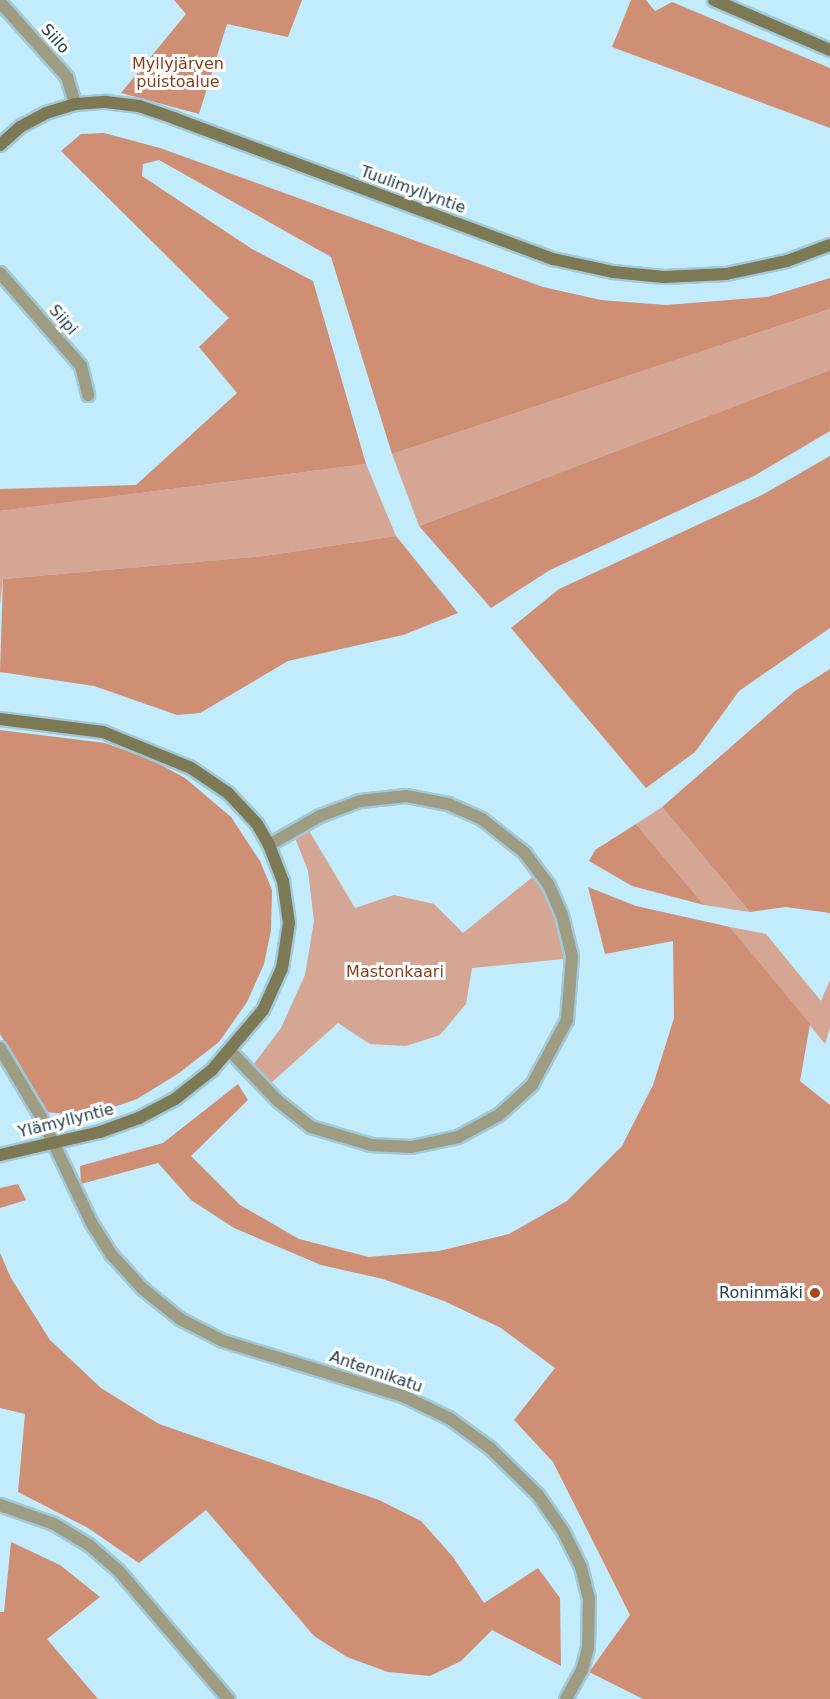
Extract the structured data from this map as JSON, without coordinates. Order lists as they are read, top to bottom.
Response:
{
  "streets": {
    "street": [
      "Siilo",
      "Tuulimyllyntie",
      "Siipi",
      "Ylämyllyntie",
      "Antennikatu"
    ]
  },
  "crossings": [
    ["Siilo", "Tuulimyllyntie"],
    ["Ylämyllyntie", "Antennikatu"]
  ],
  "parks": ["Myllyjärven puistoalue", "Mastonkaari"],
  "places": ["Roninmäki"]
}
